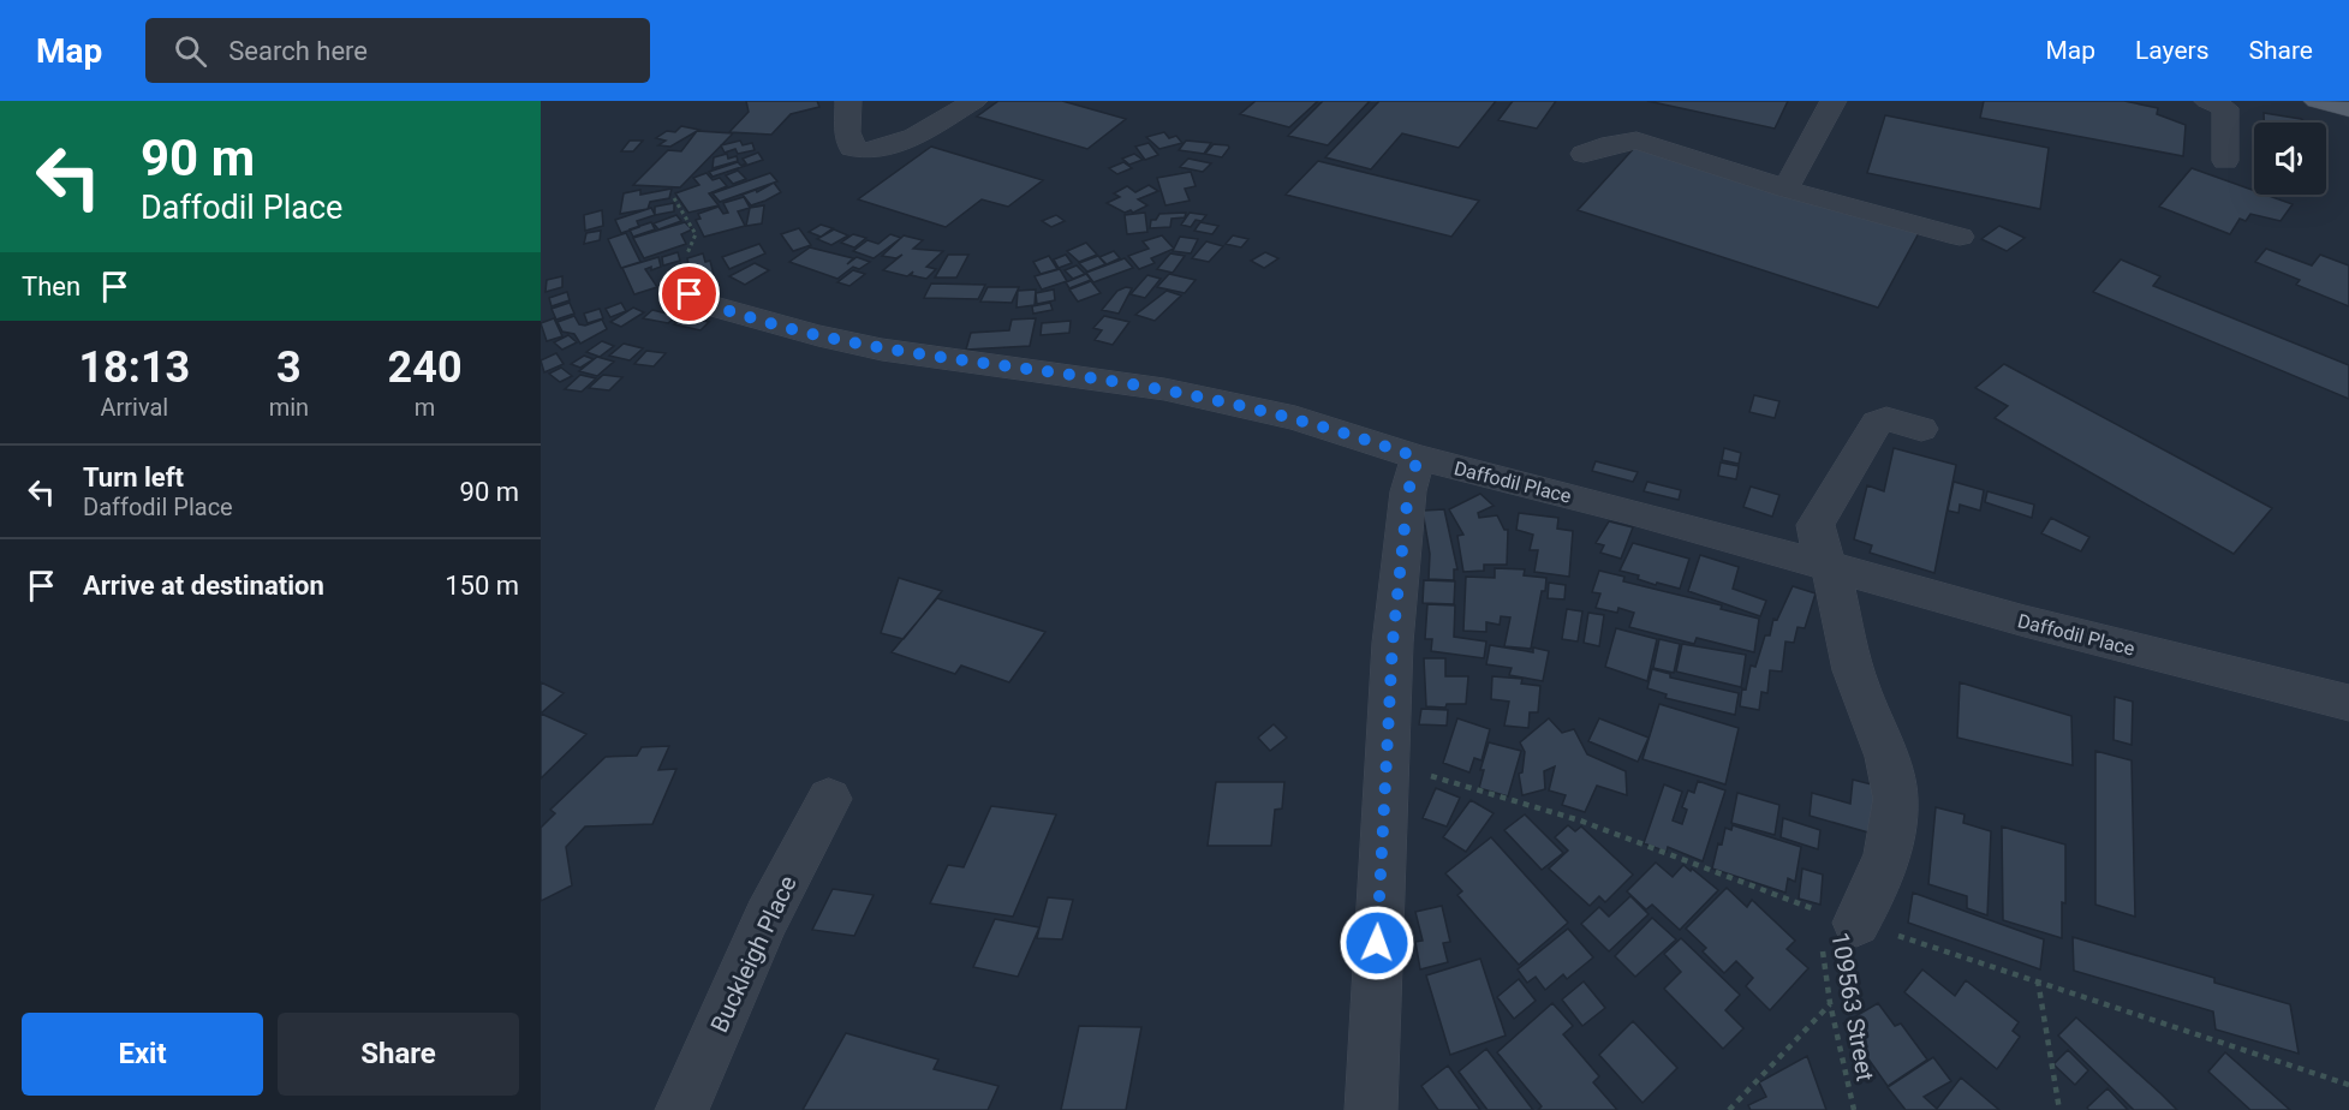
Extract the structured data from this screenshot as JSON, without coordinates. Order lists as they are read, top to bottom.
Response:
{
  "streets": {
    "street": ["Daffodil Place", "Buckleigh Place"],
    "path": ["109563 Street"]
  },
  "page": {
    "header": "Map",
    "search": "Search here",
    "nav": ["Map", "Layers", "Share"],
    "turn": ["90 m", "Daffodil Place"],
    "then": "Then",
    "eta": [
      "18:13",
      "Arrival",
      "3",
      "min",
      "240",
      "m"
    ],
    "list": [
      {
        "name": "Turn left",
        "note": "Daffodil Place",
        "value": "90 m"
      },
      {
        "name": "Arrive at destination",
        "value": "150 m"
      }
    ],
    "buttons": ["Exit", "Share"]
  }
}
